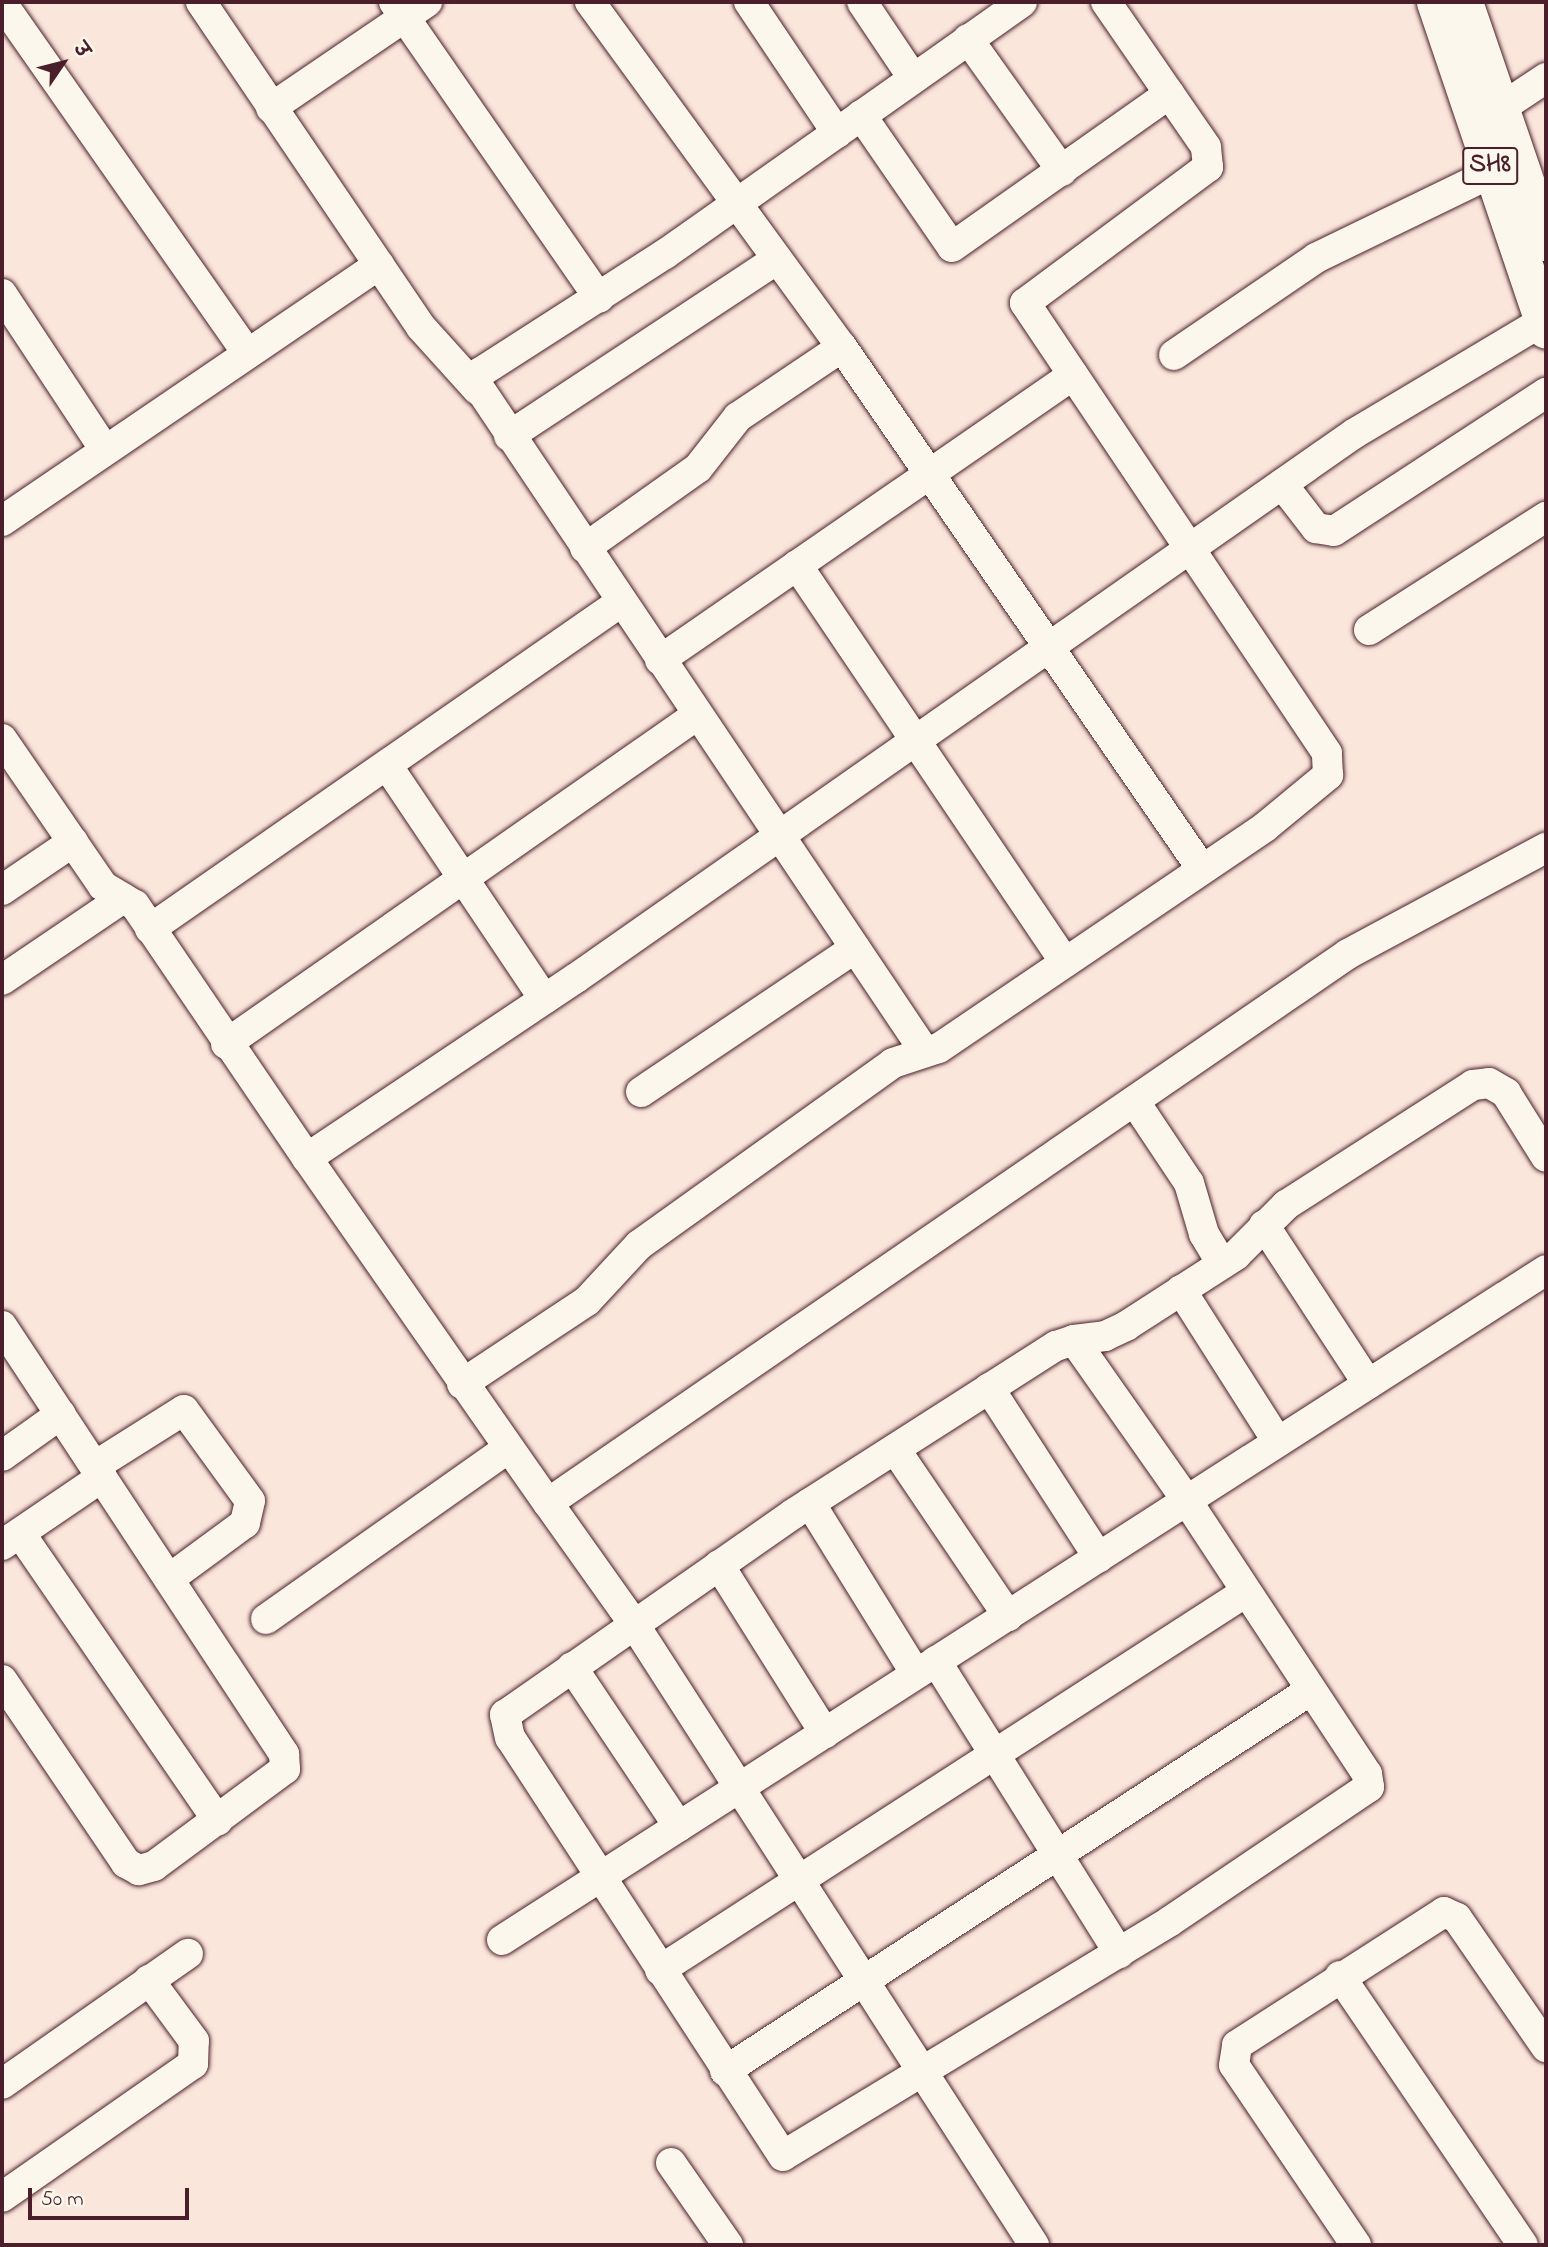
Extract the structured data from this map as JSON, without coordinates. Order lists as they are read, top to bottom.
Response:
{
  "streets": {
    "main road": ["SH8"]
  },
  "scale_bar": "50 m",
  "north": "top right"
}
